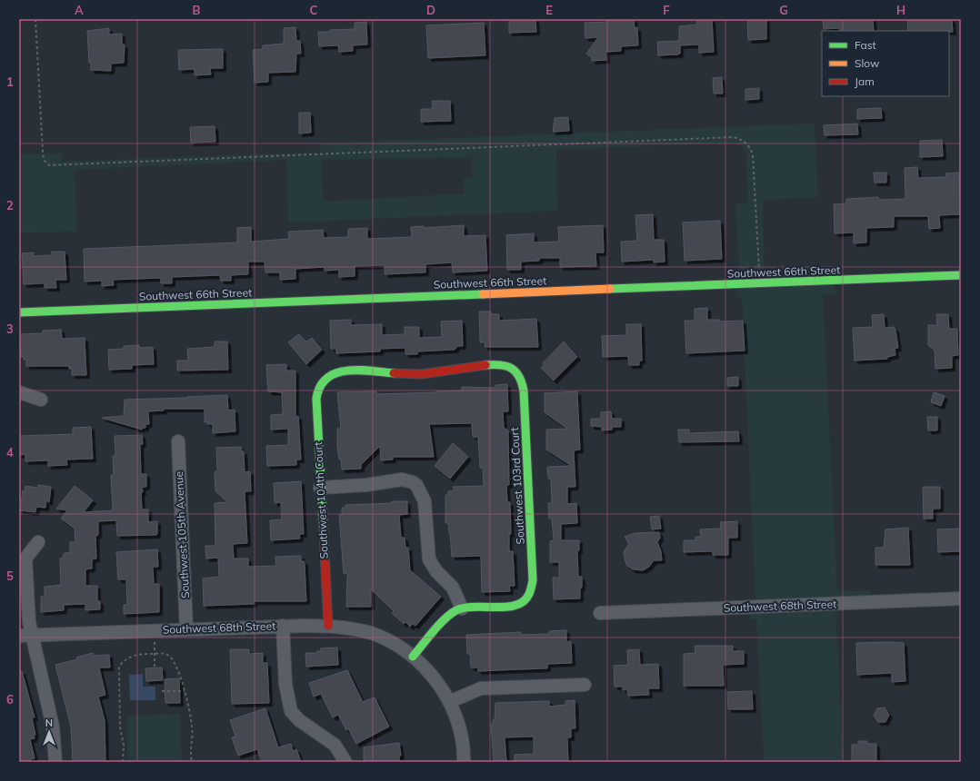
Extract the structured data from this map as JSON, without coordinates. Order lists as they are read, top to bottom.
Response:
{
  "streets": {
    "street": [
      "Southwest 66th Street",
      "Southwest 103rd Court",
      "Southwest 104th Court",
      "Southwest 105th Avenue",
      "Southwest 68th Street"
    ]
  },
  "crossings": [
    ["Southwest 103rd Court", "Southwest 104th Court"],
    ["Southwest 104th Court", "Southwest 68th Street"],
    ["Southwest 105th Avenue", "Southwest 68th Street"]
  ],
  "legend": ["Fast", "Slow", "Jam"],
  "north": "top",
  "grid": {
    "columns": [
      "A",
      "B",
      "C",
      "D",
      "E",
      "F",
      "G",
      "H"
    ],
    "rows": [
      "1",
      "2",
      "3",
      "4",
      "5",
      "6"
    ]
  }
}
